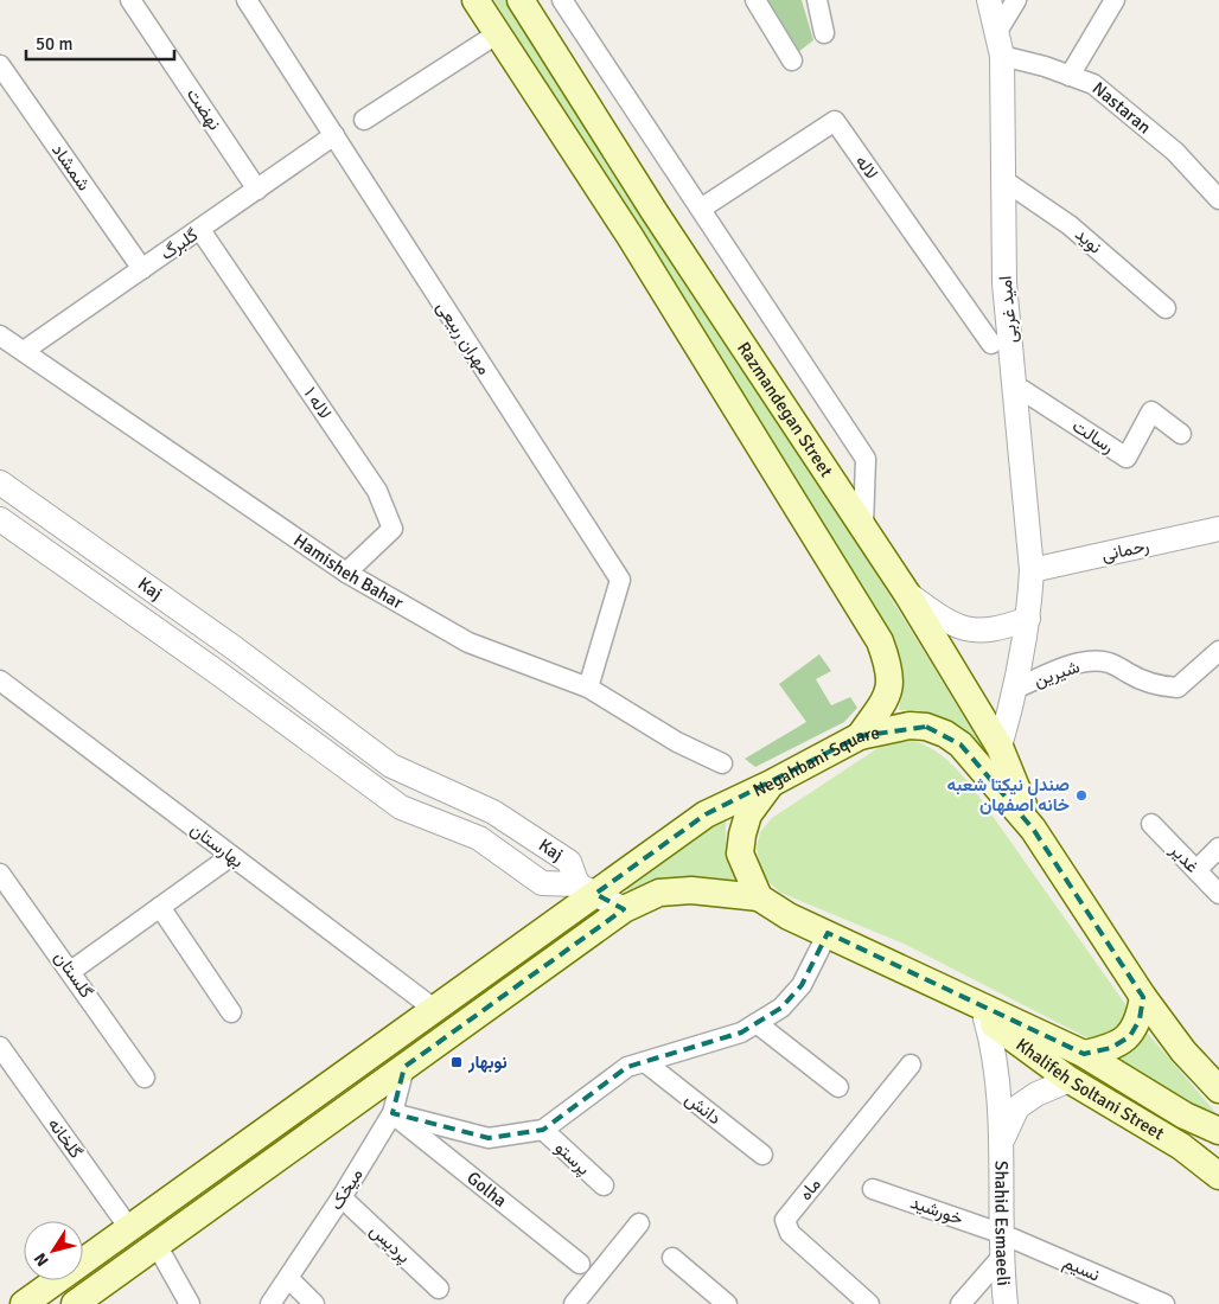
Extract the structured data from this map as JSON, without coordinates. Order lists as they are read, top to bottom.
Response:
{
  "streets": {
    "main road": ["Razmandegan Street", "Negahbani Square", "Khalifeh Soltani Street"],
    "street": [
      "نهضت",
      "Nastaran",
      "شمشاد",
      "لاله",
      "نوید",
      "گلبرگ",
      "امید غربی",
      "مهران ربیعی",
      "لاله ۱",
      "رسالت",
      "رحمانی",
      "Hamisheh Bahar",
      "Kaj",
      "شیرین",
      "بهارستان",
      "غدیر",
      "گلستان",
      "دانش",
      "گلخانه",
      "پرستو",
      "میخک",
      "Golha",
      "ماه",
      "خورشید",
      "Shahid Esmaeeli",
      "پردیس",
      "نسیم"
    ]
  },
  "crossings": [
    ["نهضت", "گلبرگ"],
    ["Nastaran", "امید غربی"],
    ["شمشاد", "گلبرگ"],
    ["نوید", "امید غربی"],
    ["گلبرگ", "مهران ربیعی"],
    ["گلبرگ", "لاله ۱"],
    ["گلبرگ", "Hamisheh Bahar"],
    ["امید غربی", "Razmandegan Street"],
    ["امید غربی", "رسالت"],
    ["امید غربی", "رحمانی"],
    ["امید غربی", "شیرین"],
    ["مهران ربیعی", "Hamisheh Bahar"],
    ["لاله ۱", "Hamisheh Bahar"],
    ["Razmandegan Street", "Negahbani Square"],
    ["Khalifeh Soltani Street", "Shahid Esmaeeli"],
    ["میخک", "Golha"],
    ["میخک", "پردیس"],
    ["خورشید", "Shahid Esmaeeli"],
    ["خورشید", "نسیم"],
    ["Shahid Esmaeeli", "نسیم"]
  ],
  "places": {
    "other": ["صندل نیکتا شعبه خانه اصفهان"],
    "transit": ["نوبهار"]
  },
  "scale_bar": "50 m",
  "north": "bottom left"
}
